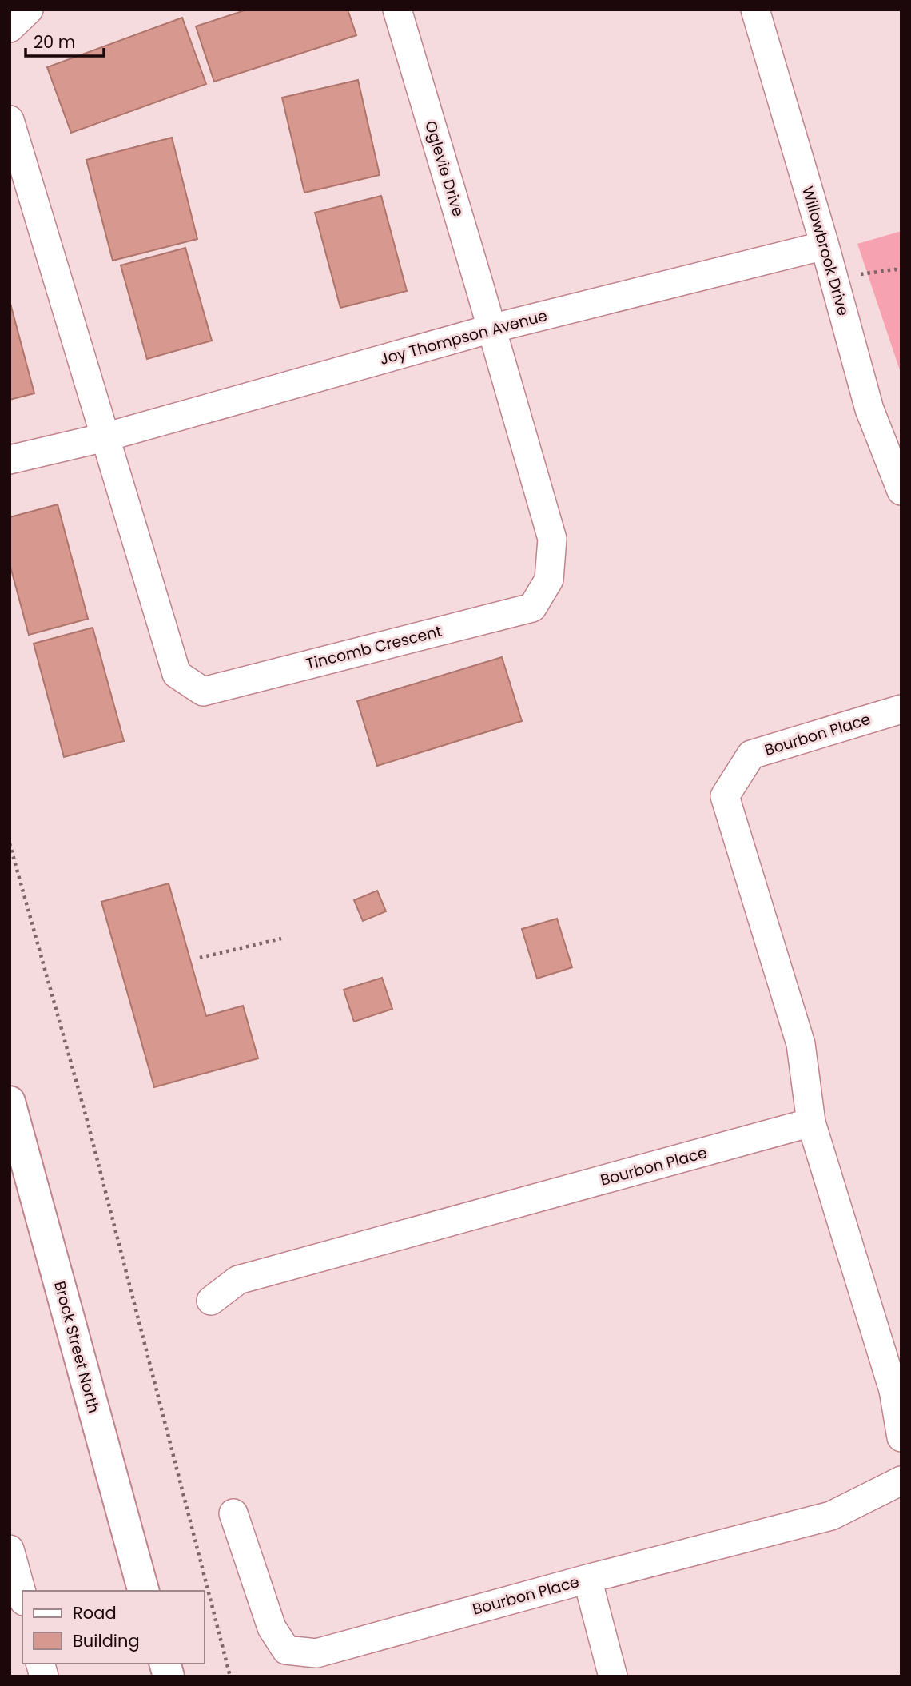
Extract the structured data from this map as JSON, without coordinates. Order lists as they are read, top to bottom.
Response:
{
  "streets": {
    "main road": ["Brock Street North"],
    "street": [
      "Oglevie Drive",
      "Willowbrook Drive",
      "Joy Thompson Avenue",
      "Tincomb Crescent",
      "Bourbon Place"
    ]
  },
  "crossings": [
    ["Oglevie Drive", "Joy Thompson Avenue"],
    ["Oglevie Drive", "Tincomb Crescent"],
    ["Willowbrook Drive", "Joy Thompson Avenue"],
    ["Joy Thompson Avenue", "Tincomb Crescent"]
  ],
  "legend": ["Road", "Building"],
  "scale_bar": "20 m"
}
